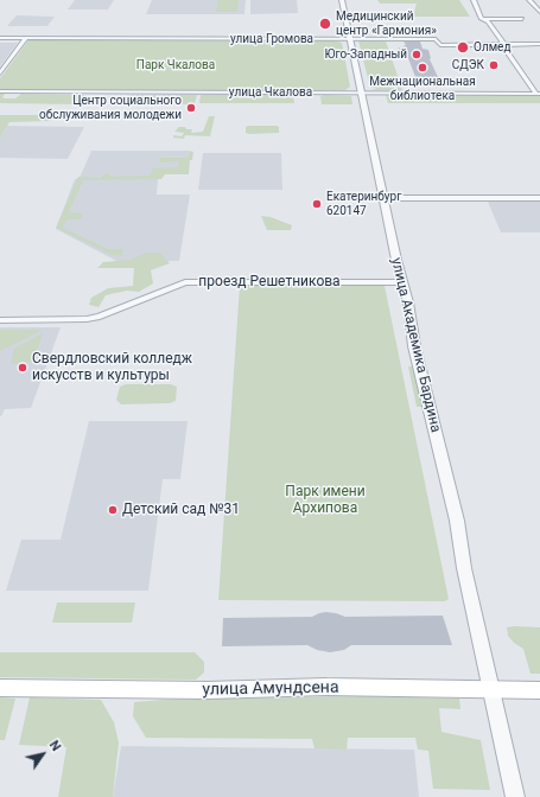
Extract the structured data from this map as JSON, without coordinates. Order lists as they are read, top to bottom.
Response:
{
  "streets": {
    "main road": ["улица Амундсена"],
    "street": [
      "улица Громова",
      "улица Чкалова",
      "проезд Решетникова",
      "улица Академика Бардина"
    ]
  },
  "crossings": [
    ["улица Громова", "улица Академика Бардина"],
    ["улица Чкалова", "улица Академика Бардина"],
    ["проезд Решетникова", "улица Академика Бардина"],
    ["улица Академика Бардина", "улица Амундсена"]
  ],
  "parks": ["Парк Чкалова", "Парк имени Архипова"],
  "places": [
    "Медицинский центр «Гармония»",
    "Олмед",
    "Юго-Западный",
    "СДЭК",
    "Межнациональная библиотека",
    "Центр социального обслуживания молодежи",
    "Екатеринбург 620147",
    "Свердловский колледж искусств и культуры",
    "Детский сад №31"
  ],
  "north": "top right"
}
